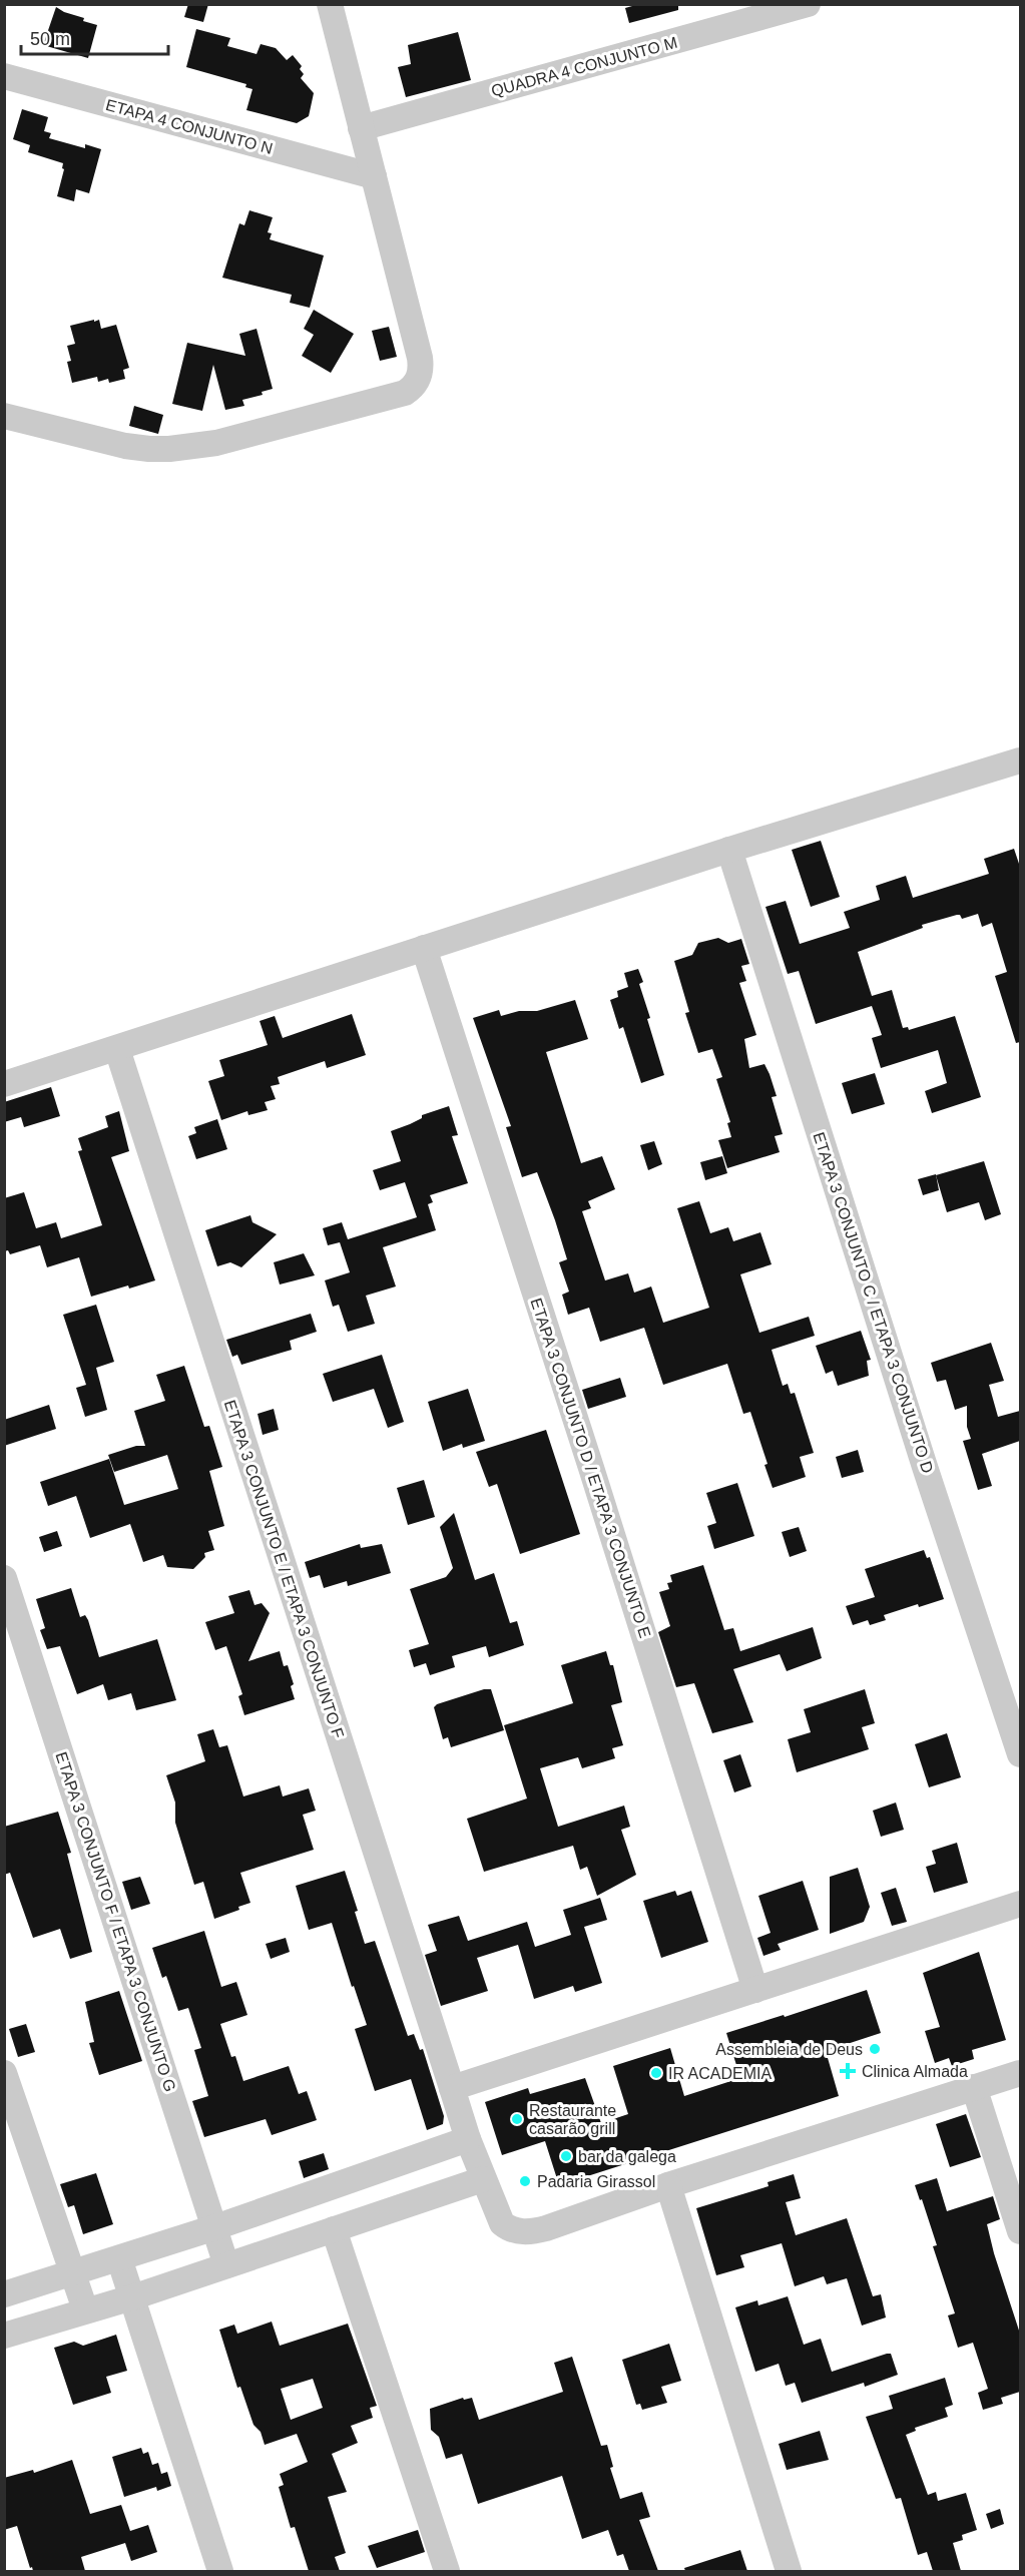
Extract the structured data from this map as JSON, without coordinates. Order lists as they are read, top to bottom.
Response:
{
  "streets": {
    "street": [
      "QUADRA 4 CONJUNTO M",
      "ETAPA 4 CONJUNTO N",
      "ETAPA 3 CONJUNTO C / ETAPA 3 CONJUNTO D",
      "ETAPA 3 CONJUNTO D / ETAPA 3 CONJUNTO E",
      "ETAPA 3 CONJUNTO E / ETAPA 3 CONJUNTO F",
      "ETAPA 3 CONJUNTO F / ETAPA 3 CONJUNTO G"
    ]
  },
  "places": {
    "other": [
      "Assembleia de Deus",
      "IR ACADEMIA",
      "Restaurante casarão grill",
      "bar da galega",
      "Padaria Girassol"
    ],
    "health": ["Clinica Almada"]
  },
  "scale_bar": "50 m"
}
